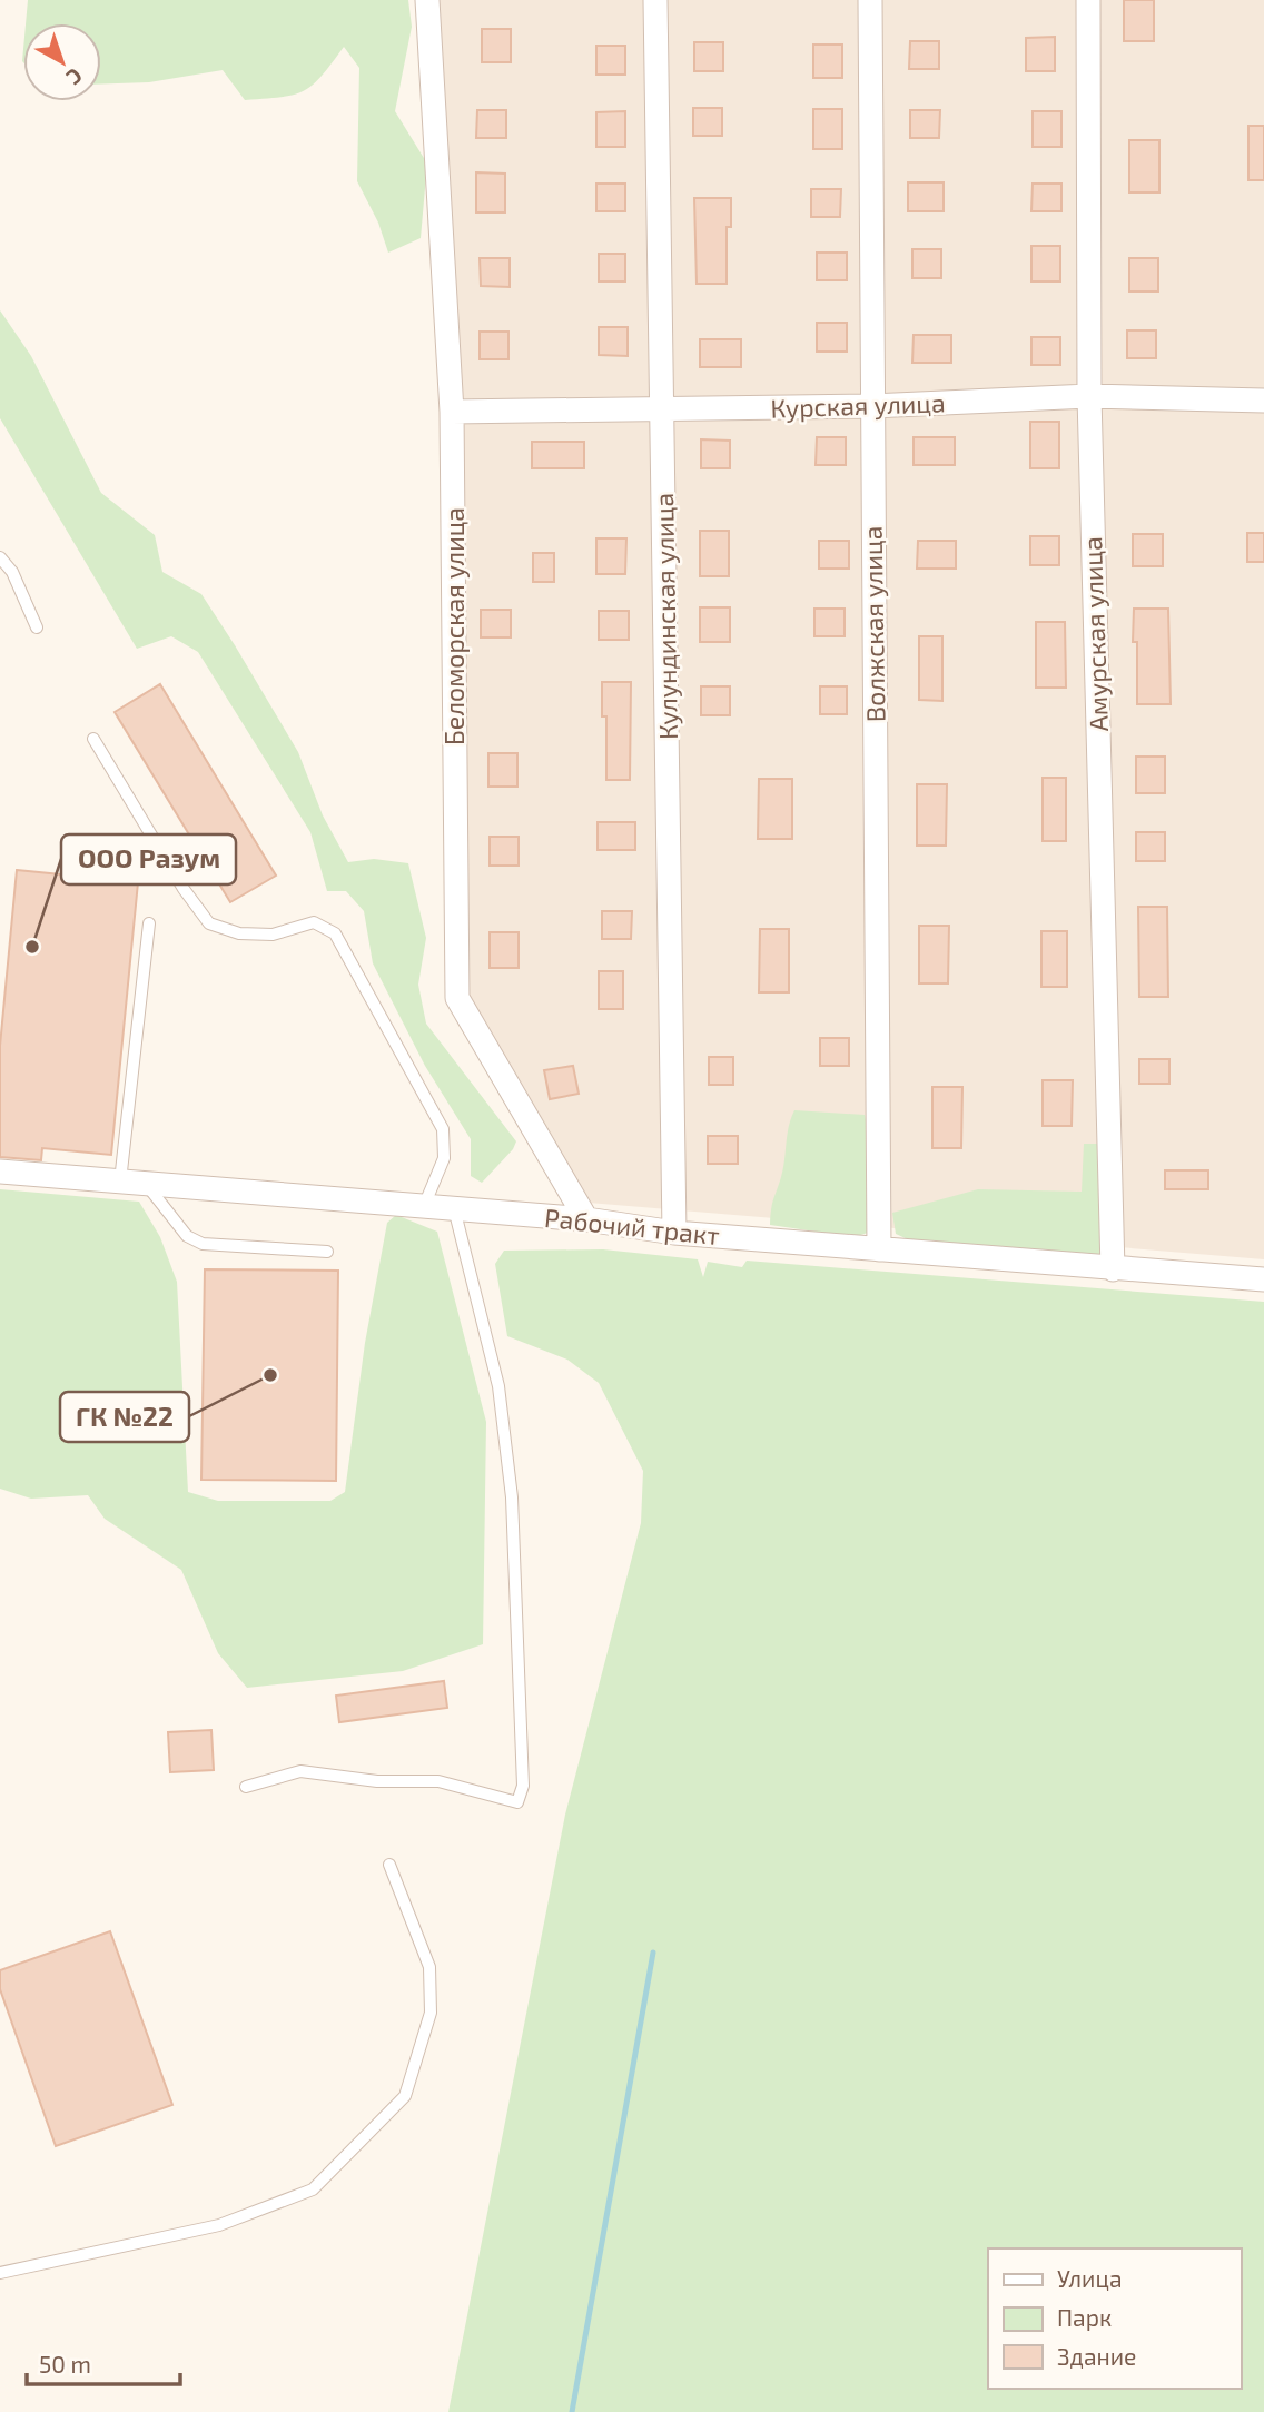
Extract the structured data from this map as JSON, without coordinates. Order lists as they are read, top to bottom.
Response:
{
  "streets": {
    "street": [
      "Курская улица",
      "Кулундинская улица",
      "Волжская улица",
      "Беломорская улица",
      "Амурская улица",
      "Рабочий тракт"
    ]
  },
  "crossings": [
    ["Курская улица", "Кулундинская улица"],
    ["Курская улица", "Волжская улица"],
    ["Курская улица", "Беломорская улица"],
    ["Курская улица", "Амурская улица"],
    ["Кулундинская улица", "Рабочий тракт"],
    ["Волжская улица", "Рабочий тракт"],
    ["Беломорская улица", "Рабочий тракт"],
    ["Амурская улица", "Рабочий тракт"]
  ],
  "places": ["ООО Разум", "ГК №22"],
  "legend": ["Улица", "Парк", "Здание"],
  "scale_bar": "50 m",
  "north": "bottom right"
}
